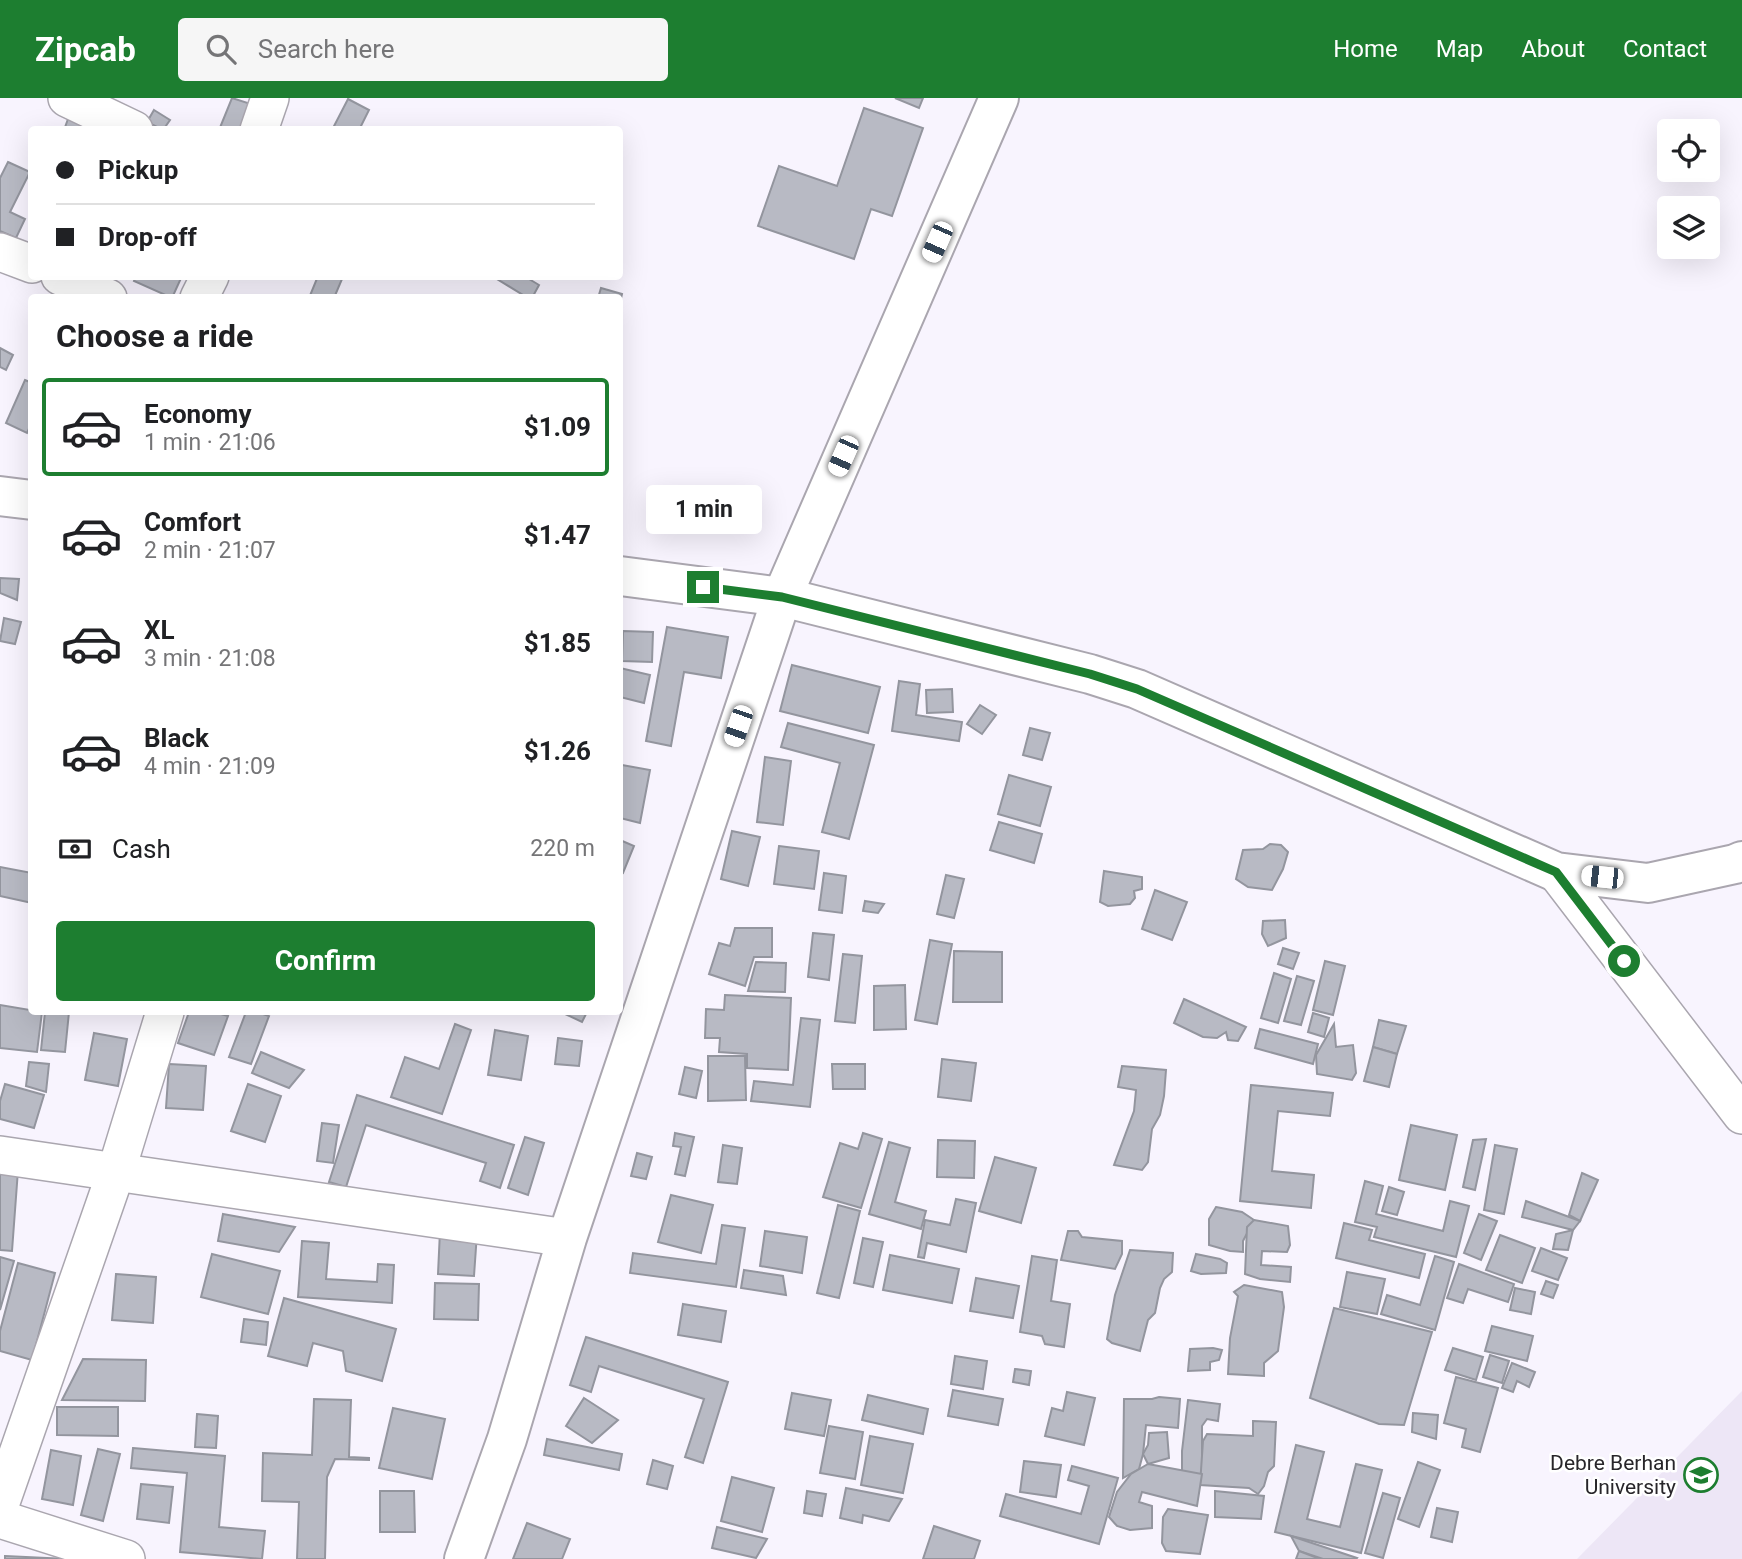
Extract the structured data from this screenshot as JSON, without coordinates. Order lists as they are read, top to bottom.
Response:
{
  "places": {
    "school or university": ["Debre Berhan University"]
  },
  "page": {
    "header": "Zipcab",
    "search": "Search here",
    "nav": [
      "Home",
      "Map",
      "About",
      "Contact"
    ],
    "banner": ["Pickup", "Drop-off"],
    "heading": "Choose a ride",
    "list": [
      {
        "name": "Economy",
        "note": "1 min · 21:06",
        "value": "$1.09"
      },
      {
        "name": "Comfort",
        "note": "2 min · 21:07",
        "value": "$1.47"
      },
      {
        "name": "XL",
        "note": "3 min · 21:08",
        "value": "$1.85"
      },
      {
        "name": "Black",
        "note": "4 min · 21:09",
        "value": "$1.26"
      }
    ],
    "bubble": "1 min",
    "pay": ["Cash", "220 m"],
    "buttons": "Confirm"
  }
}
